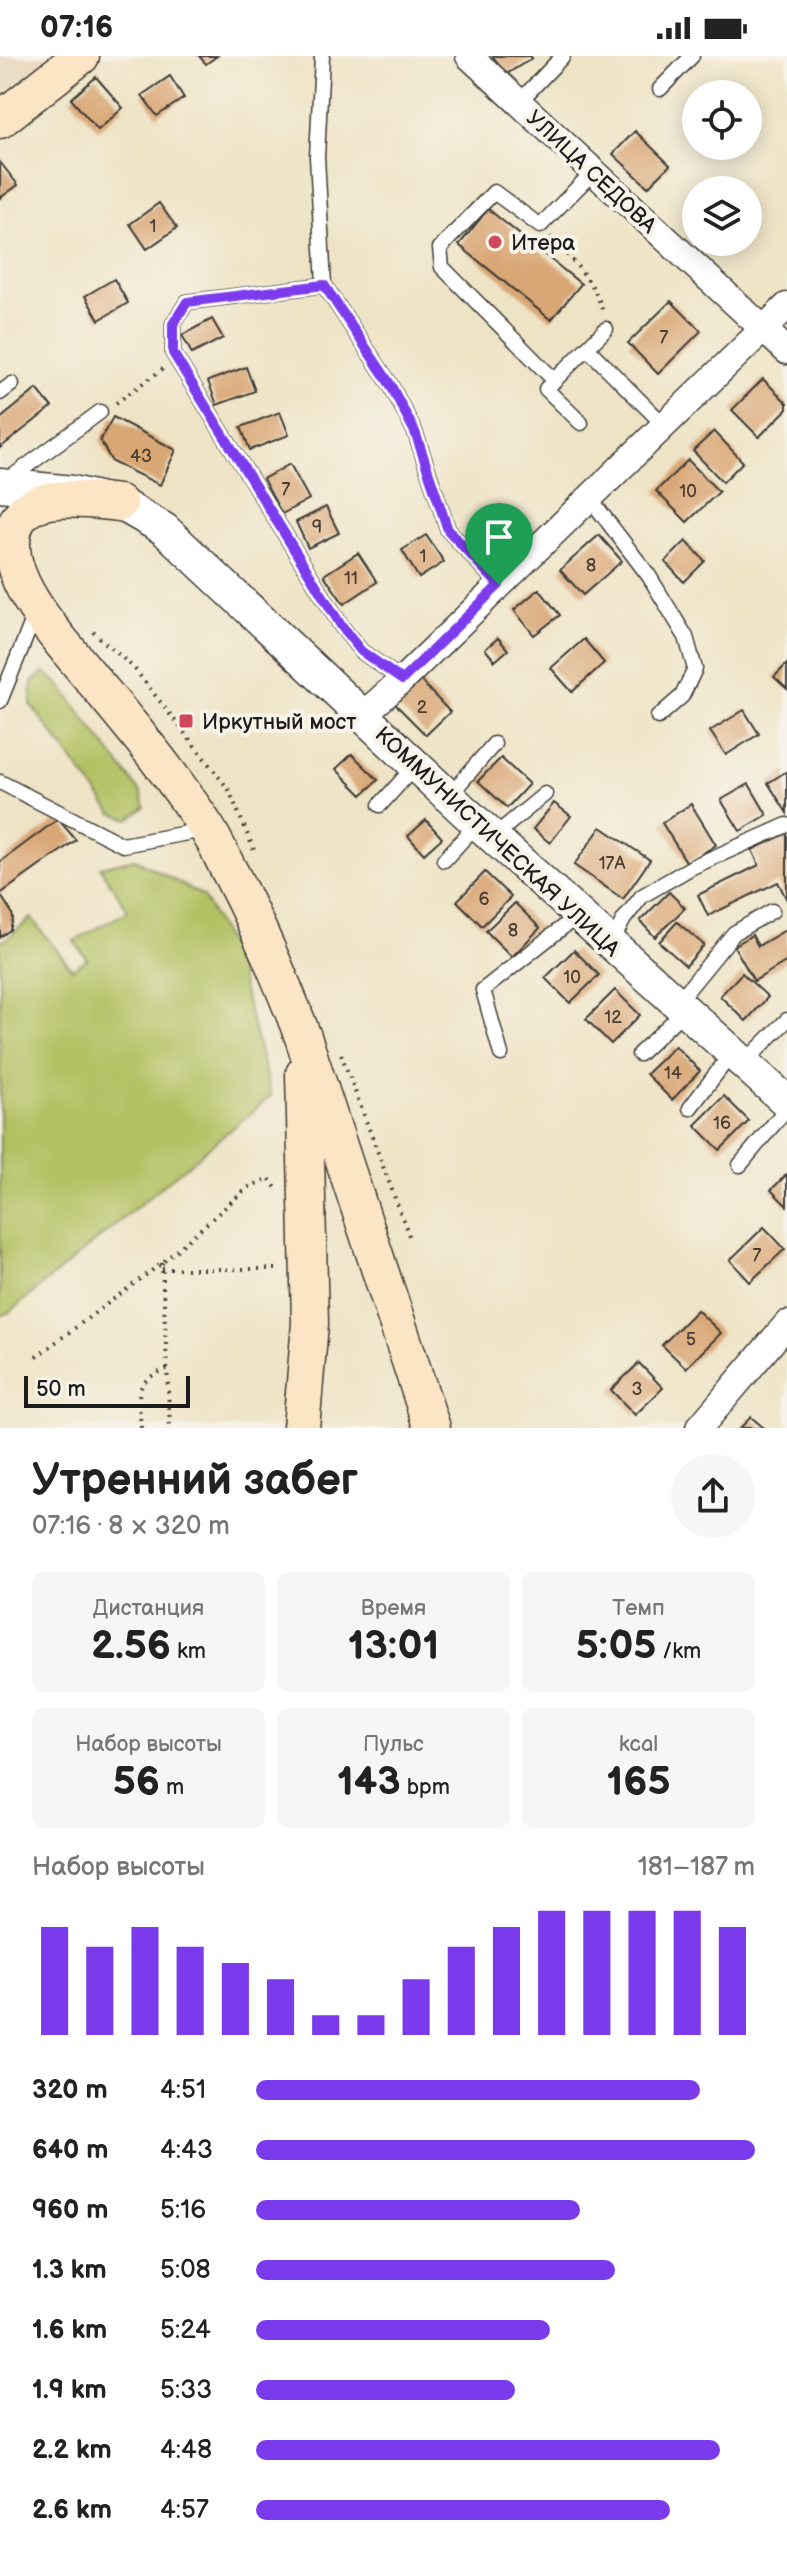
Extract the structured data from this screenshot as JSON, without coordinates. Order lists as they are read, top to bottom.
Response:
{
  "streets": {
    "street": ["УЛИЦА СЕДОВА", "КОММУНИСТИЧЕСКАЯ УЛИЦА"]
  },
  "places": {
    "other": ["Итера"],
    "transit": ["Иркутный мост"]
  },
  "house_numbers": [
    "1",
    "7",
    "43",
    "7",
    "10",
    "9",
    "1",
    "8",
    "11",
    "2",
    "17А",
    "6",
    "8",
    "10",
    "12",
    "14",
    "16",
    "7",
    "5",
    "3"
  ],
  "scale_bar": "50 m",
  "page": {
    "status": "07:16",
    "scale": "50 m",
    "heading": ["Утренний забег", "07:16 · 8 × 320 m"],
    "stats": [
      ["Дистанция", "2.56 km"],
      ["Время", "13:01"],
      ["Темп", "5:05 /km"],
      ["Набор высоты", "56 m"],
      ["Пульс", "143 bpm"],
      ["kcal", "165"]
    ],
    "chart": ["Набор высоты", "181–187 m"],
    "list": [
      {
        "name": "320 m",
        "note": "4:51"
      },
      {
        "name": "640 m",
        "note": "4:43"
      },
      {
        "name": "960 m",
        "note": "5:16"
      },
      {
        "name": "1.3 km",
        "note": "5:08"
      },
      {
        "name": "1.6 km",
        "note": "5:24"
      },
      {
        "name": "1.9 km",
        "note": "5:33"
      },
      {
        "name": "2.2 km",
        "note": "4:48"
      },
      {
        "name": "2.6 km",
        "note": "4:57"
      }
    ]
  }
}
